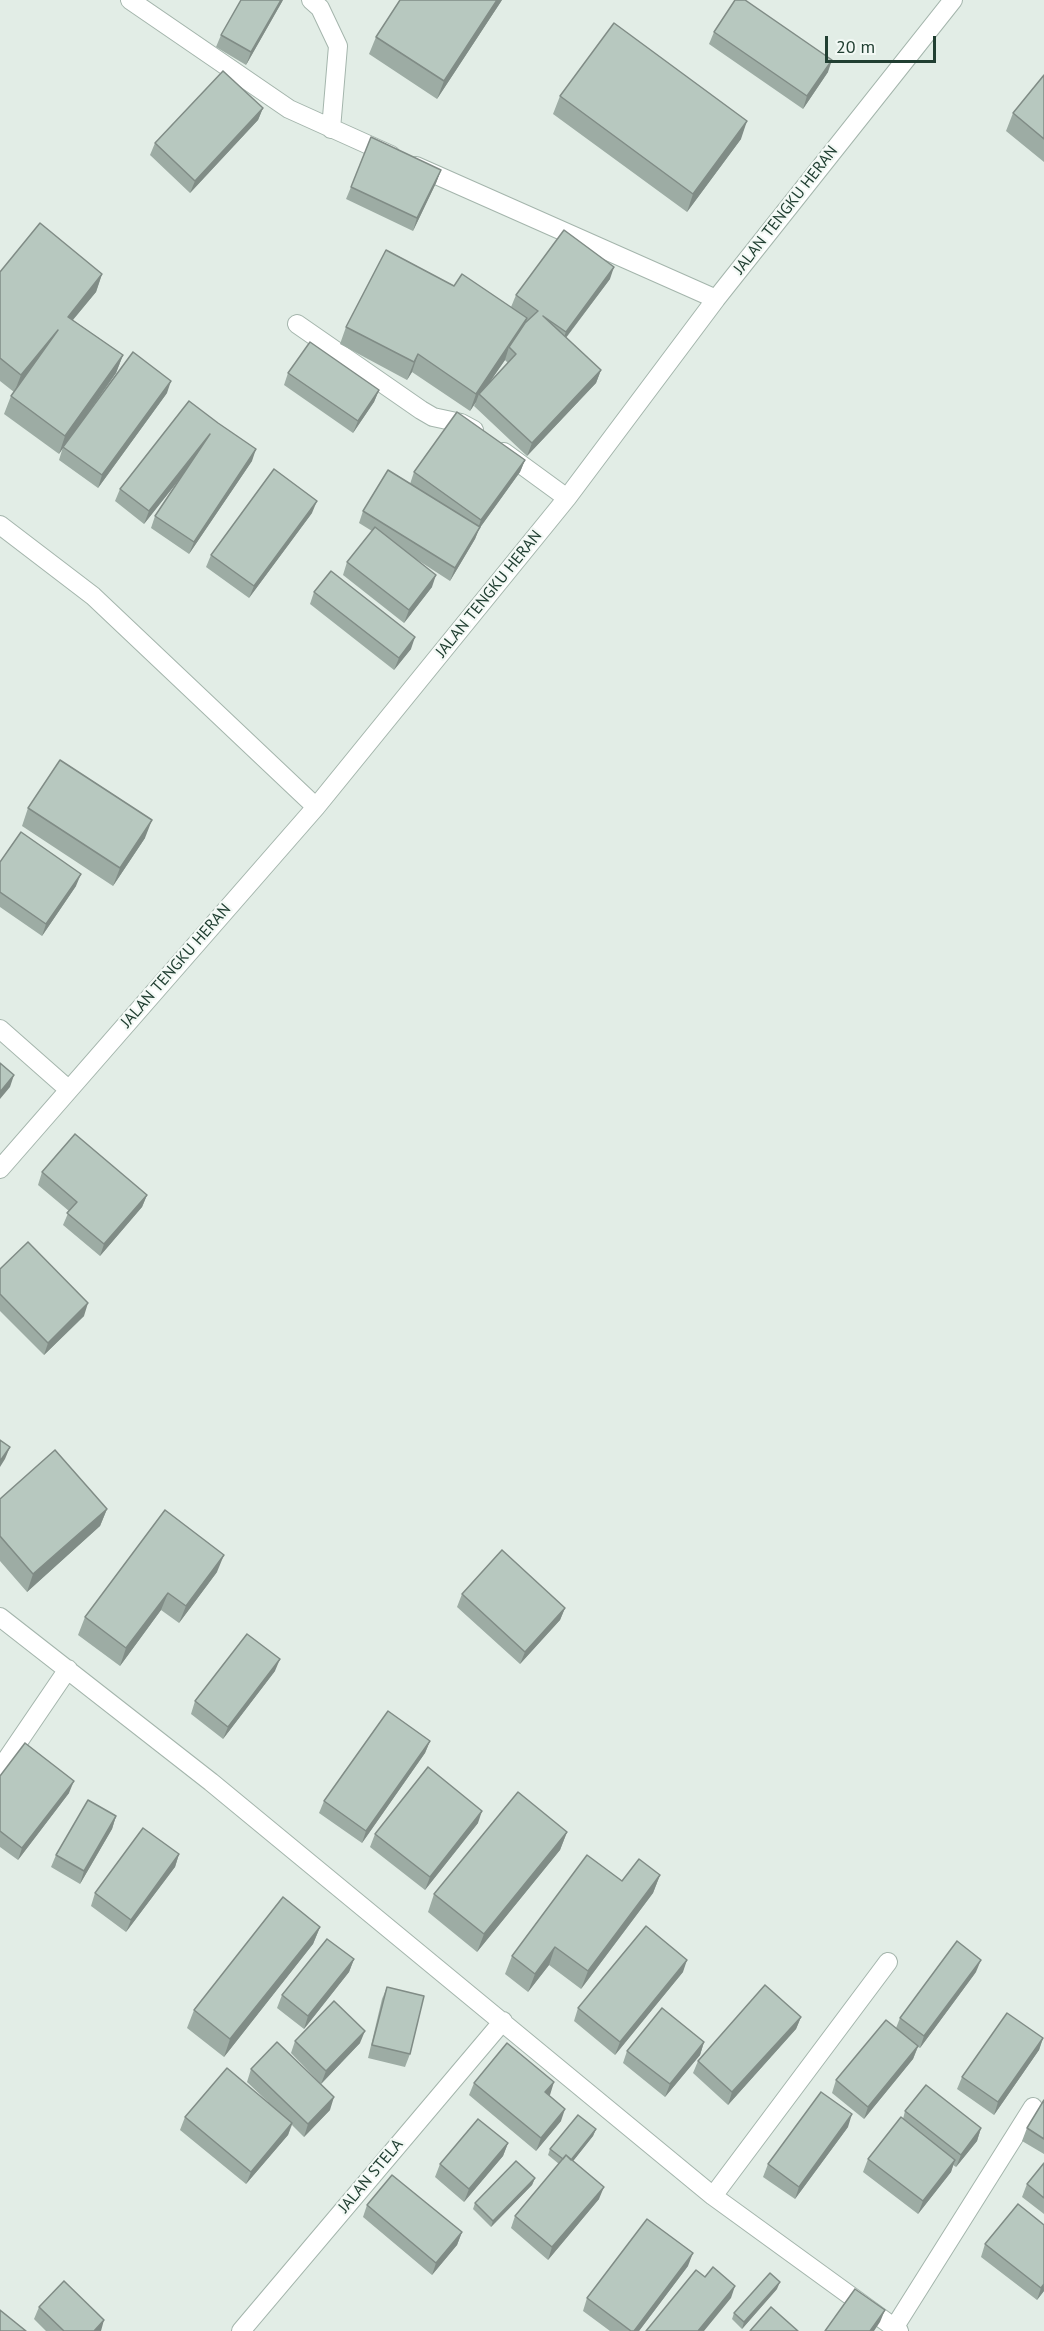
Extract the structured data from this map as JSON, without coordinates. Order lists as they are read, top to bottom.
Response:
{
  "streets": {
    "street": ["JALAN TENGKU HERAN", "JALAN STELA"]
  },
  "scale_bar": "20 m"
}
